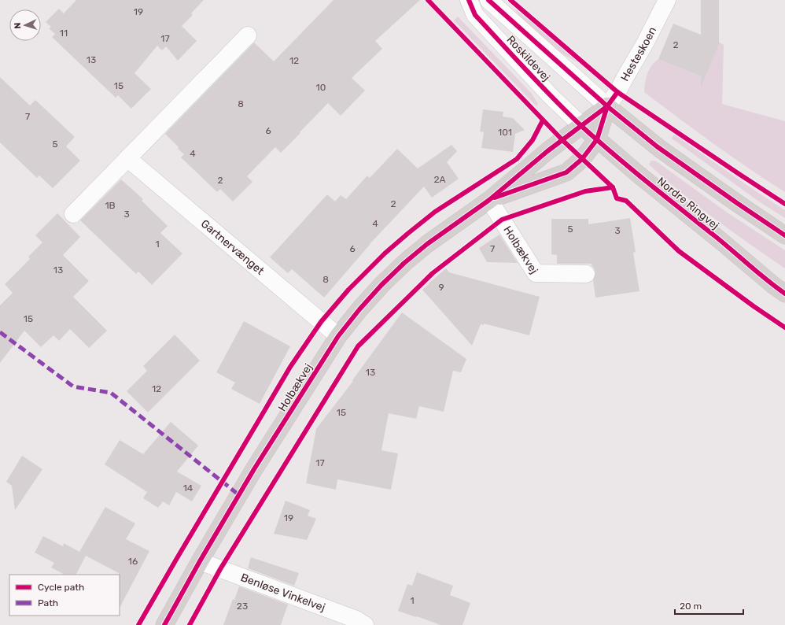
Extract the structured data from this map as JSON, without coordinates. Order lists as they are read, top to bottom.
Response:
{
  "streets": {
    "main road": ["Nordre Ringvej", "Holbækvej"],
    "street": [
      "Hesteskoen",
      "Roskildevej",
      "Gartnervænget",
      "Benløse Vinkelvej"
    ]
  },
  "crossings": [
    ["Hesteskoen", "Roskildevej"],
    ["Hesteskoen", "Holbækvej"],
    ["Roskildevej", "Nordre Ringvej"],
    ["Roskildevej", "Holbækvej"],
    ["Nordre Ringvej", "Holbækvej"],
    ["Gartnervænget", "Holbækvej"],
    ["Holbækvej", "Benløse Vinkelvej"]
  ],
  "house_numbers": [
    "19",
    "11",
    "17",
    "2",
    "13",
    "12",
    "15",
    "10",
    "8",
    "7",
    "6",
    "101",
    "5",
    "4",
    "2A",
    "2",
    "2",
    "1B",
    "3",
    "4",
    "5",
    "3",
    "1",
    "6",
    "7",
    "13",
    "8",
    "9",
    "15",
    "13",
    "12",
    "15",
    "17",
    "14",
    "19",
    "16",
    "1",
    "23"
  ],
  "legend": ["Cycle path", "Path"],
  "scale_bar": "20 m",
  "north": "left"
}
